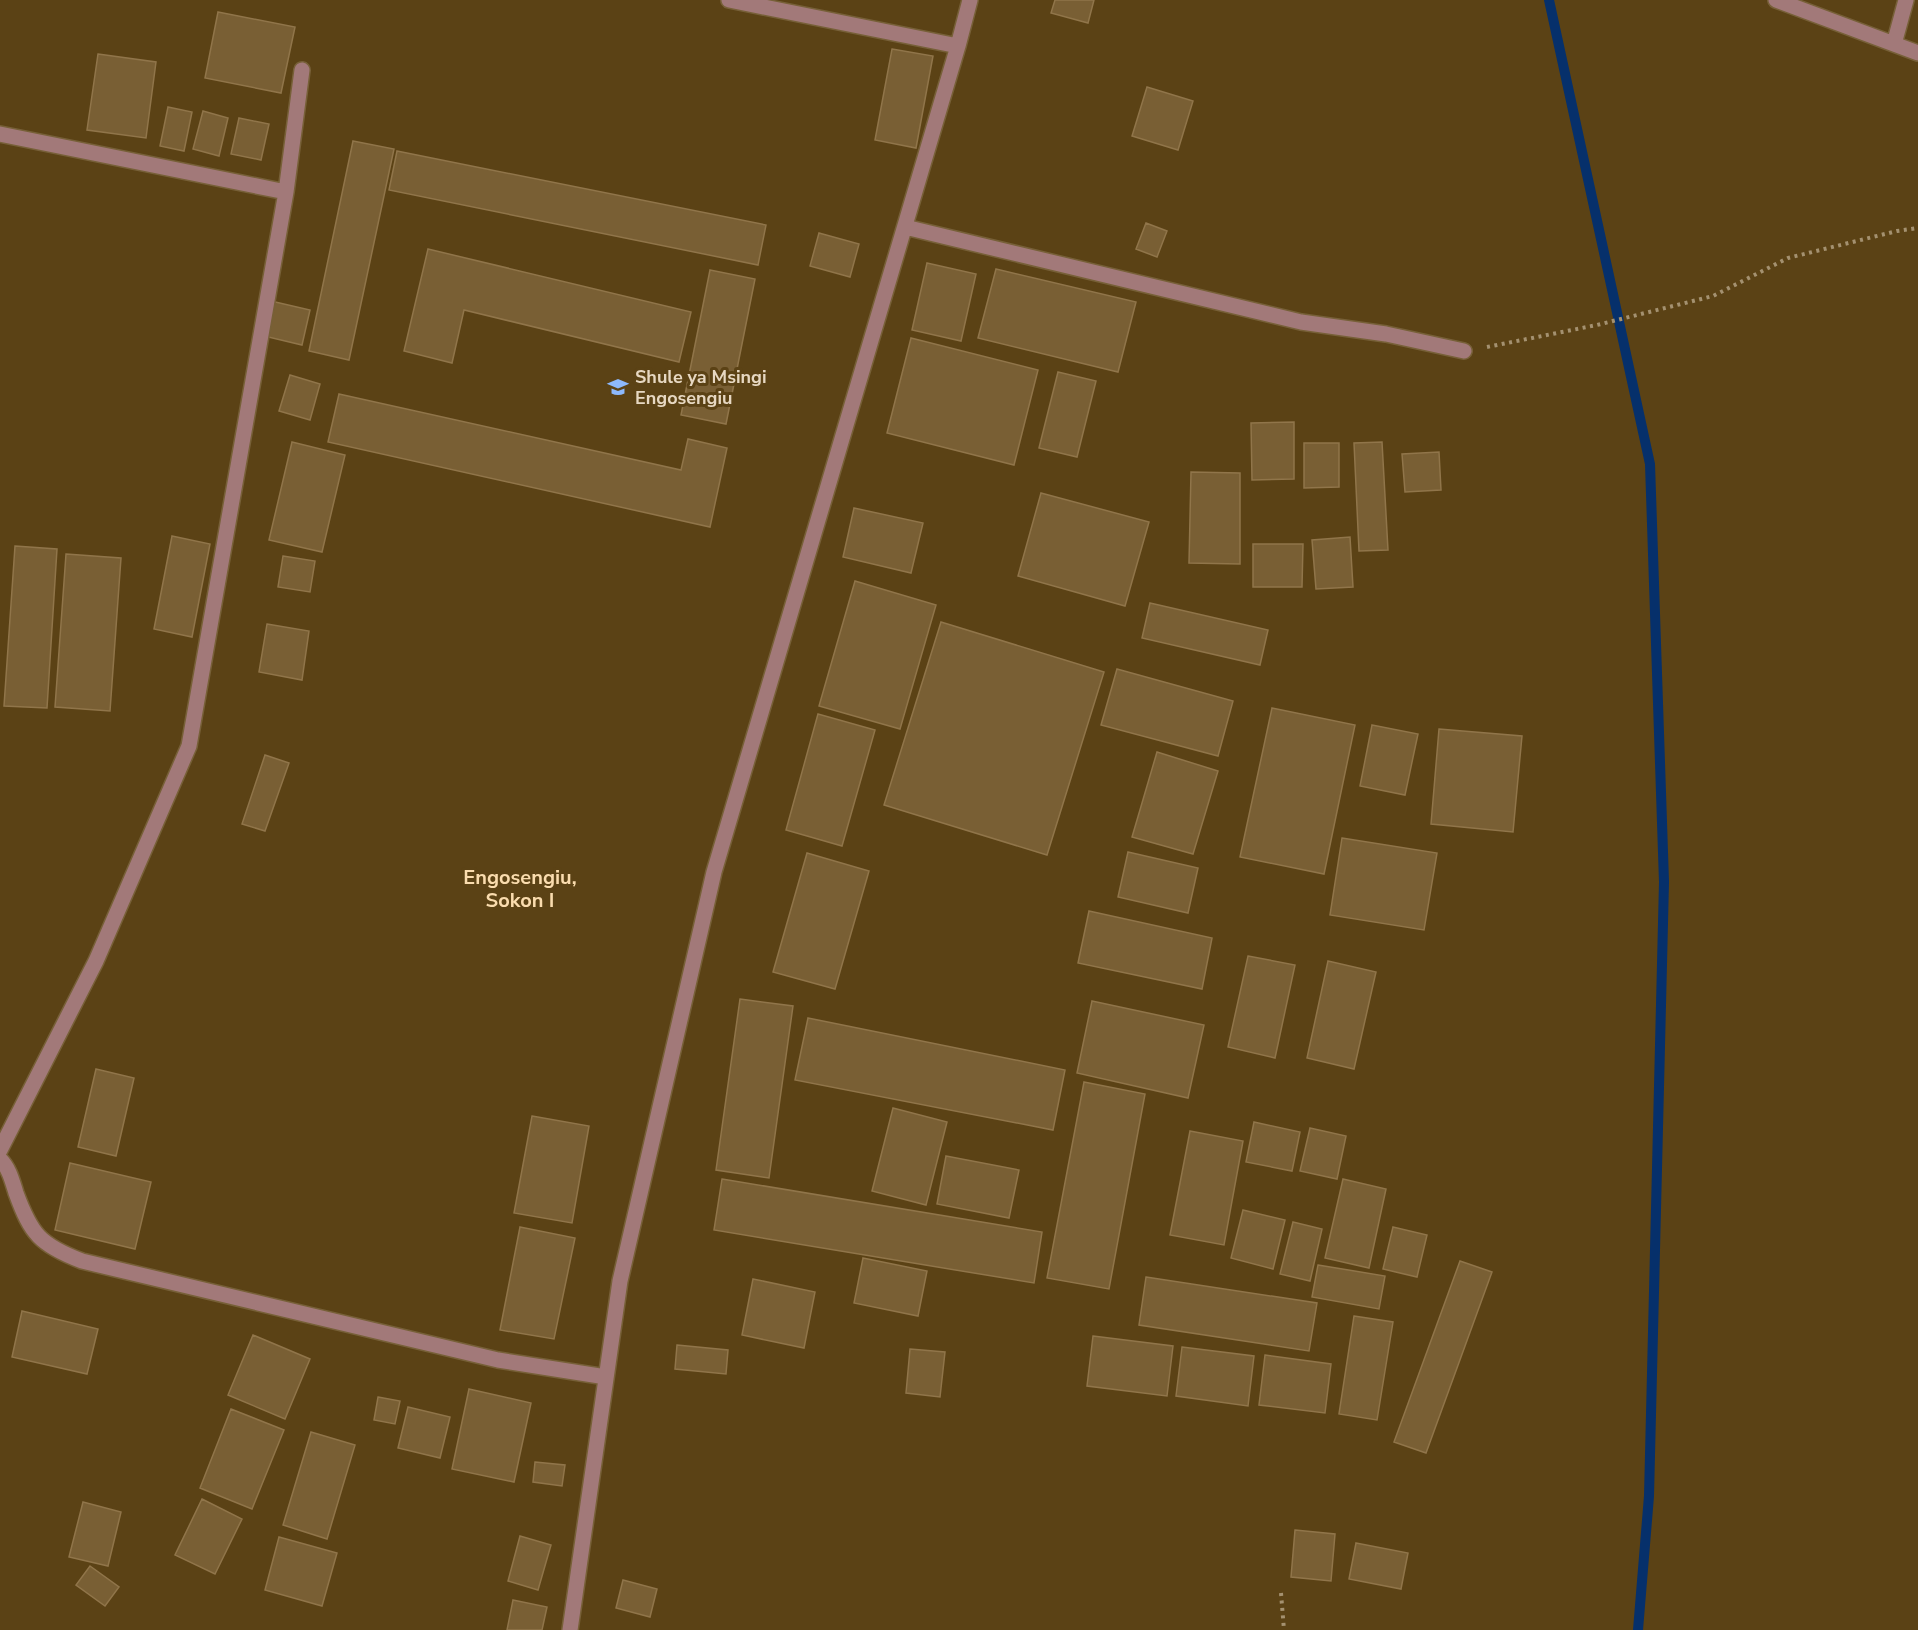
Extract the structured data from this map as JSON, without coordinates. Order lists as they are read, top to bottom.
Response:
{
  "districts": ["Engosengiu, Sokon I"],
  "places": {
    "school or university": ["Shule ya Msingi Engosengiu"]
  }
}
